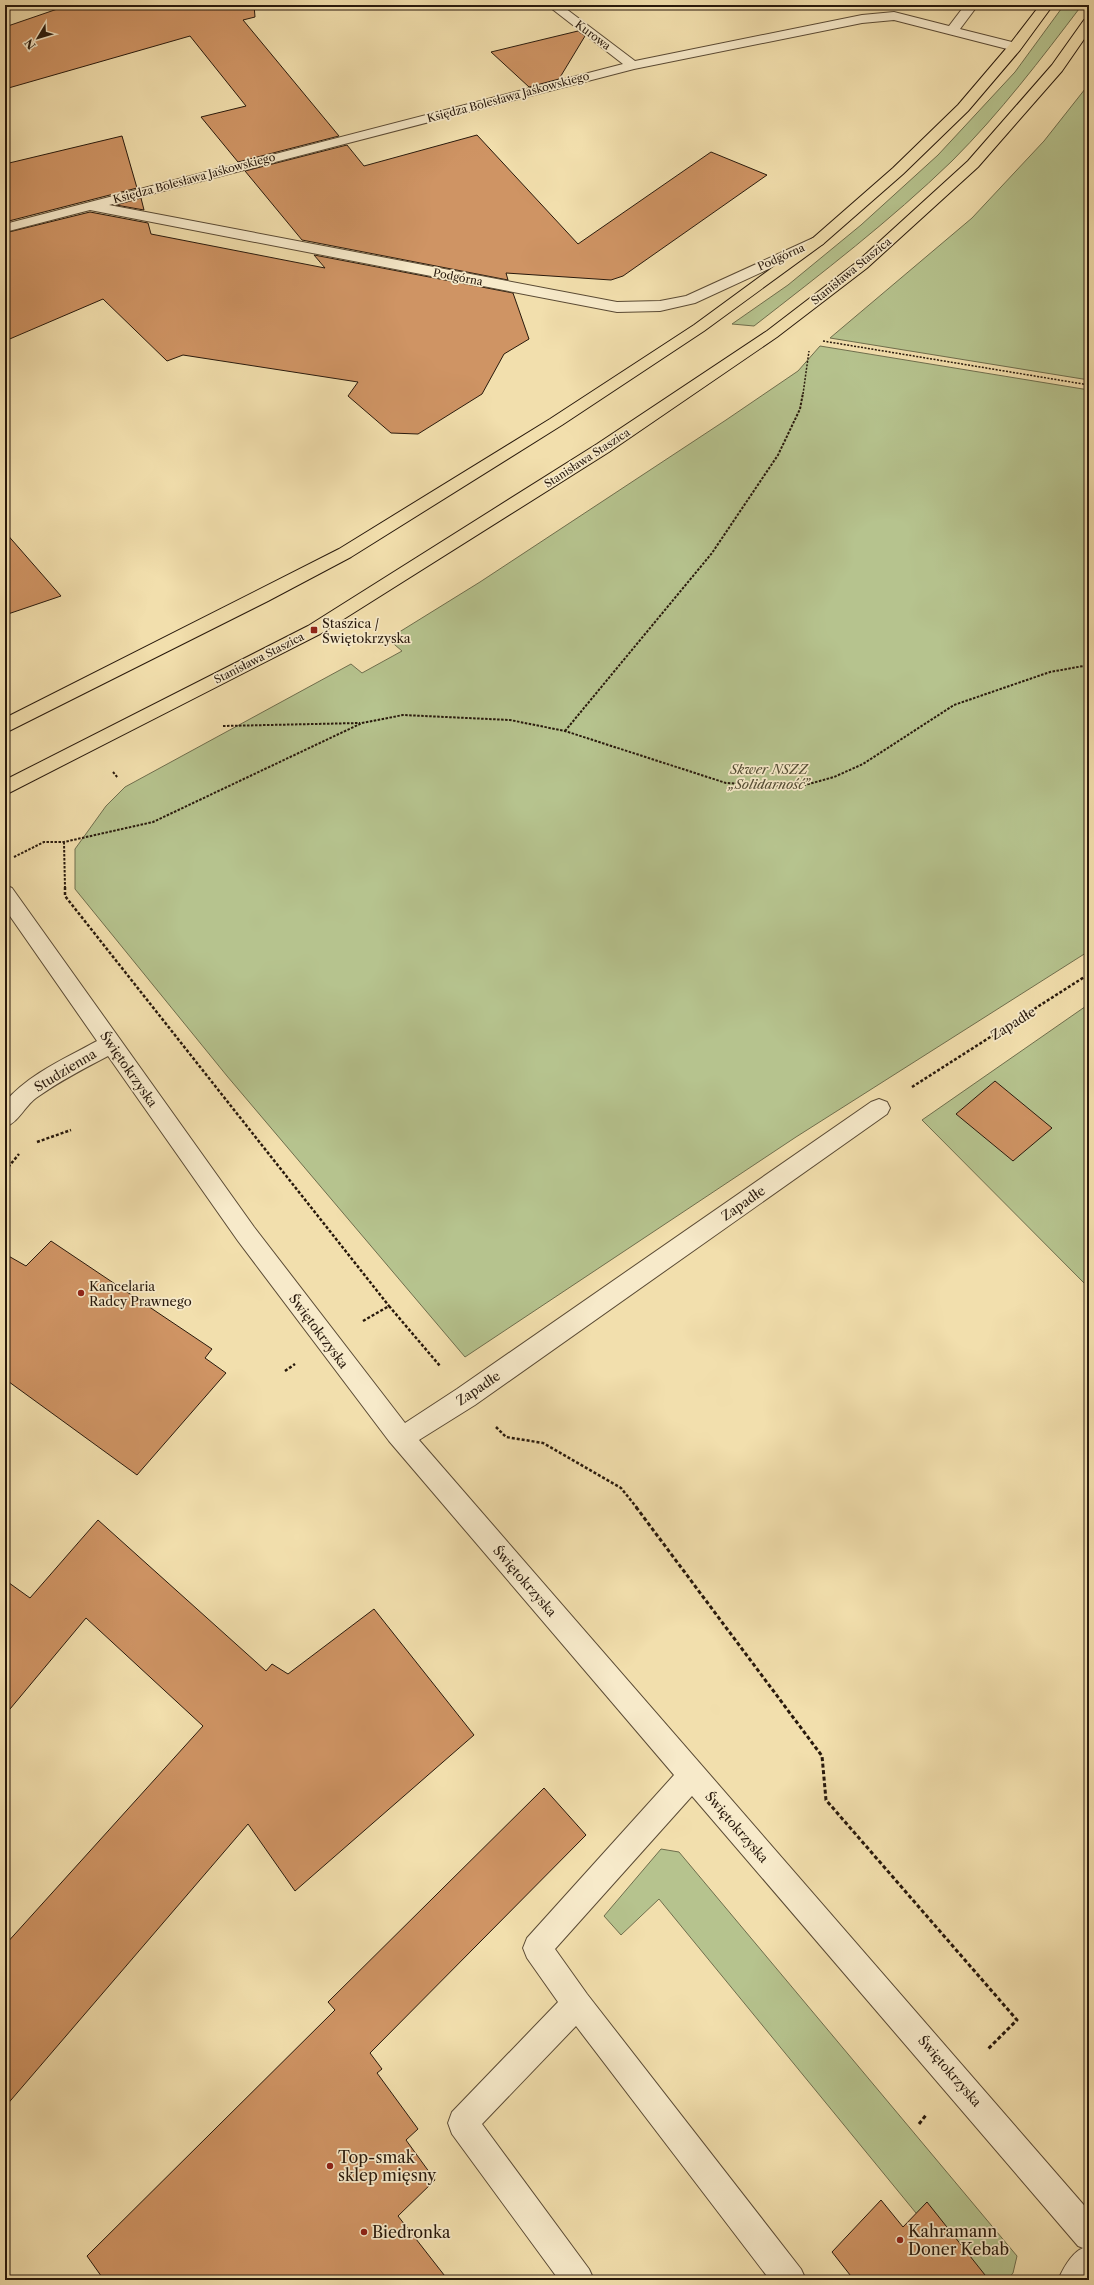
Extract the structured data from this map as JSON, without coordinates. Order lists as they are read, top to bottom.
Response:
{
  "streets": {
    "main road": ["Stanisława Staszica"],
    "street": [
      "Kurowa",
      "Księdza Bolesława Jaśkowskiego",
      "Podgórna",
      "Zapadłe",
      "Świętokrzyska",
      "Studzienna"
    ]
  },
  "crossings": [
    ["Kurowa", "Księdza Bolesława Jaśkowskiego"],
    ["Księdza Bolesława Jaśkowskiego", "Podgórna"],
    ["Zapadłe", "Świętokrzyska"],
    ["Świętokrzyska", "Studzienna"]
  ],
  "parks": ["Skwer NSZZ „Solidarność”"],
  "places": {
    "transit": ["Staszica / Świętokrzyska"],
    "other": [
      "Kancelaria Radcy Prawnego",
      "Top-smak sklep mięsny",
      "Biedronka",
      "Kahramann Doner Kebab"
    ]
  },
  "north": "bottom left"
}
